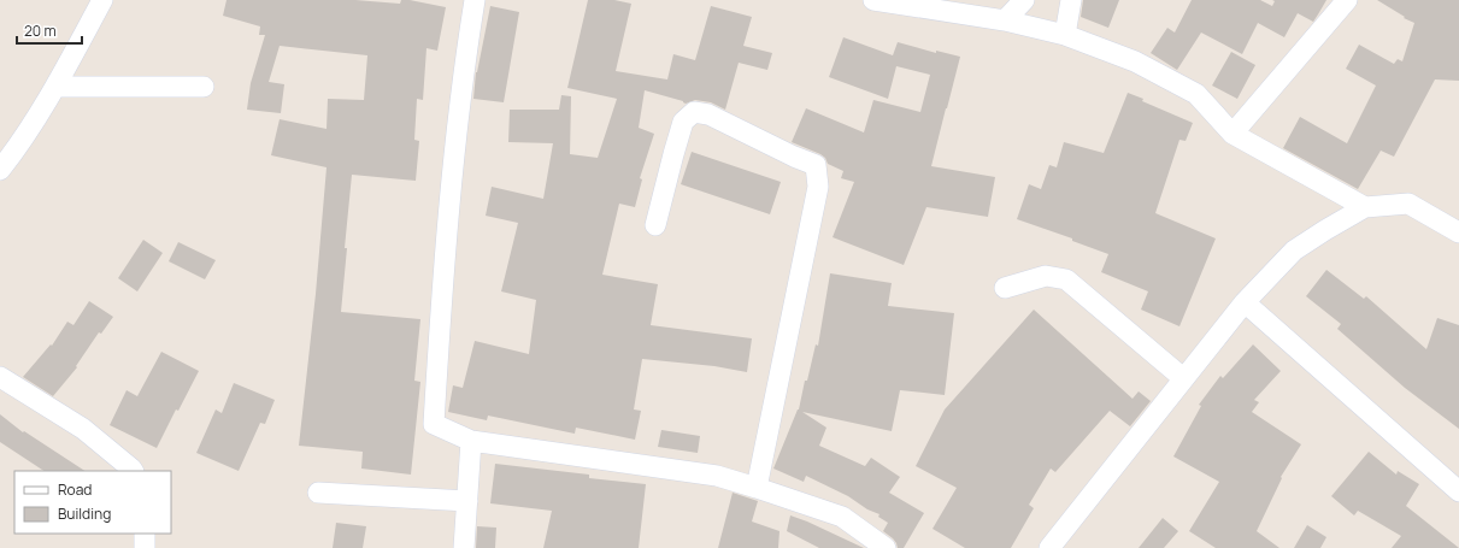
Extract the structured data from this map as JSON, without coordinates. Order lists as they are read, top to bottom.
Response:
{
  "legend": ["Road", "Building"],
  "scale_bar": "20 m"
}
